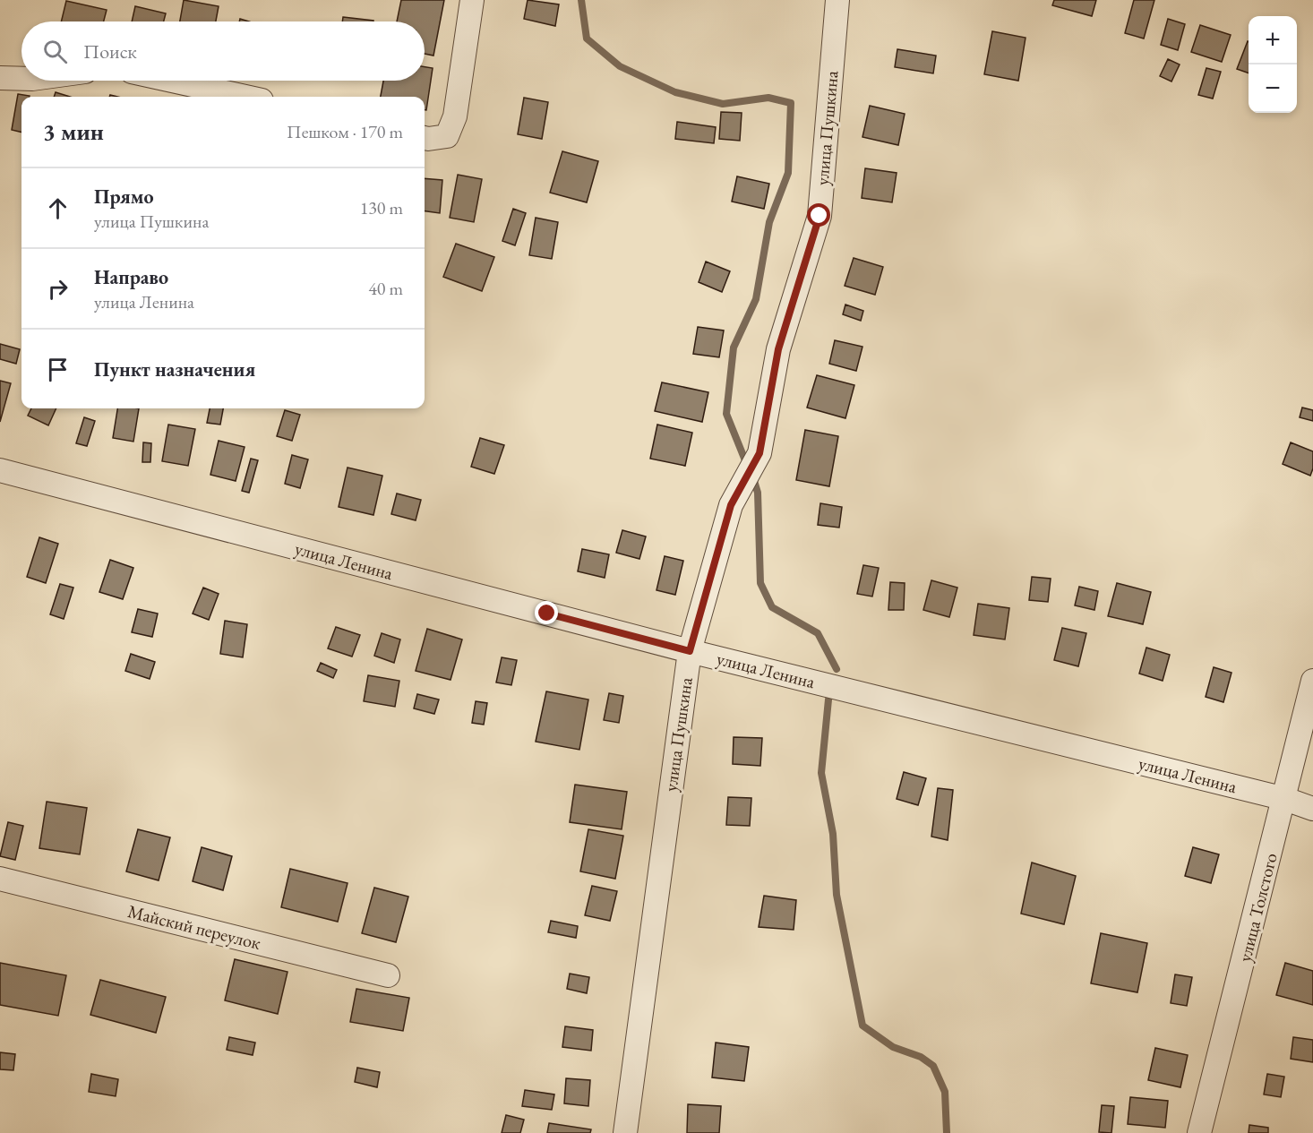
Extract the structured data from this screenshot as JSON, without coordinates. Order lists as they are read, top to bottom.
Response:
{
  "streets": {
    "street": [
      "улица Пушкина",
      "улица Ленина",
      "улица Толстого",
      "Майский переулок"
    ]
  },
  "crossings": [
    ["улица Пушкина", "улица Ленина"],
    ["улица Ленина", "улица Толстого"]
  ],
  "page": {
    "map_buttons": ["+", "−"],
    "search": "Поиск",
    "heading": ["3 мин", "Пешком · 170 m"],
    "list": [
      ["Прямо", "улица Пушкина", "130 m"],
      ["Направо", "улица Ленина", "40 m"],
      "Пункт назначения"
    ]
  }
}
